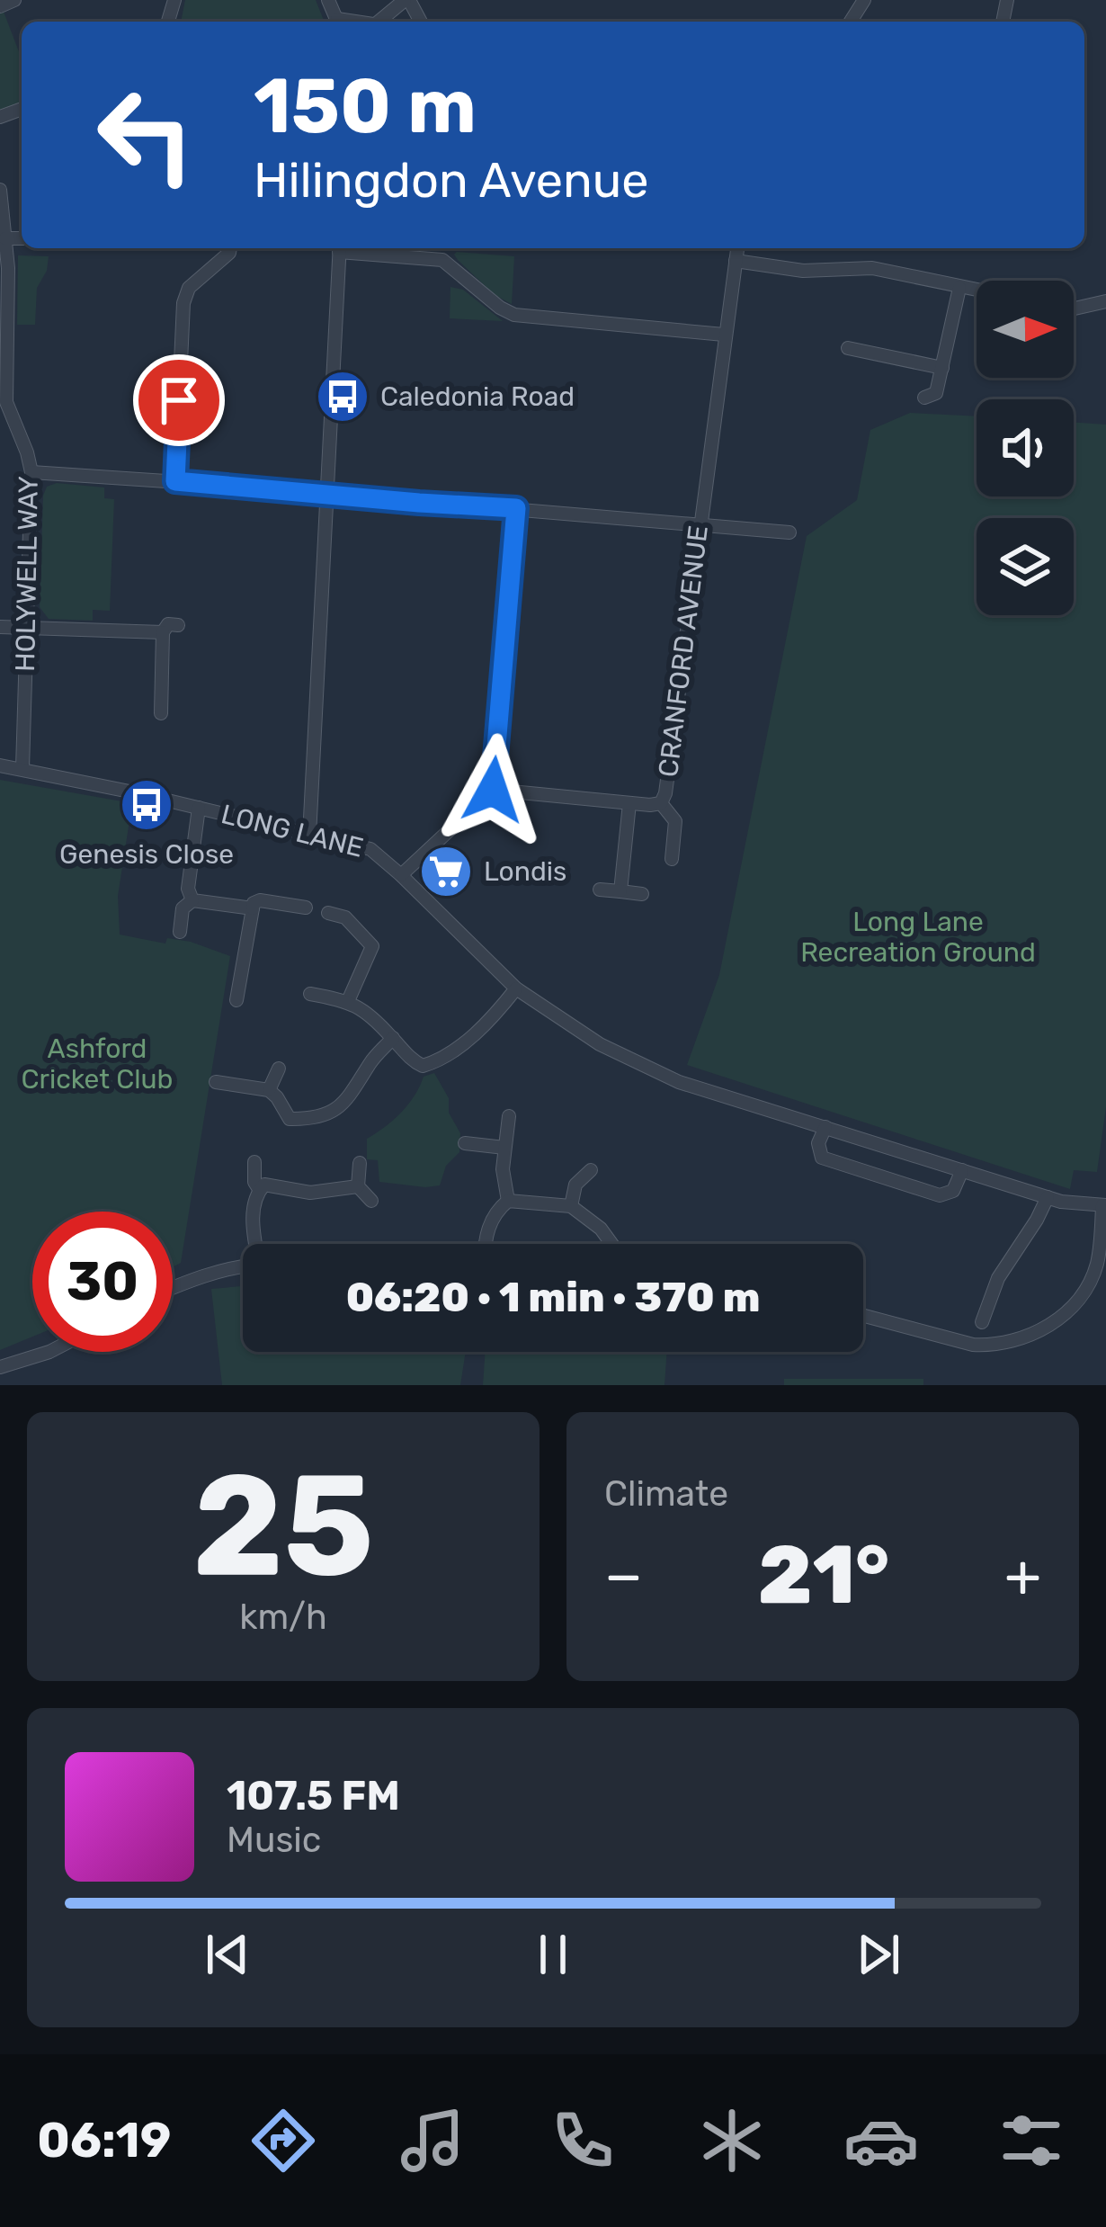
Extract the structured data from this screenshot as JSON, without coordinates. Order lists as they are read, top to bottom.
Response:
{
  "streets": {
    "street": ["HOLYWELL WAY", "CRANFORD AVENUE", "LONG LANE"]
  },
  "crossings": [
    ["HOLYWELL WAY", "LONG LANE"]
  ],
  "parks": ["Long Lane Recreation Ground", "Ashford Cricket Club"],
  "places": {
    "bus stop": ["Caledonia Road", "Genesis Close"],
    "supermarket": ["Londis"]
  },
  "north": "right",
  "page": {
    "turn": ["150 m", "Hilingdon Avenue"],
    "limit": "30",
    "trip": "06:20 · 1 min · 370 m",
    "tile": [
      ["25", "km/h"],
      "Climate"
    ],
    "heat": ["−", "21°", "+"],
    "song": ["107.5 FM", "Music"],
    "tabs": "06:19"
  }
}
